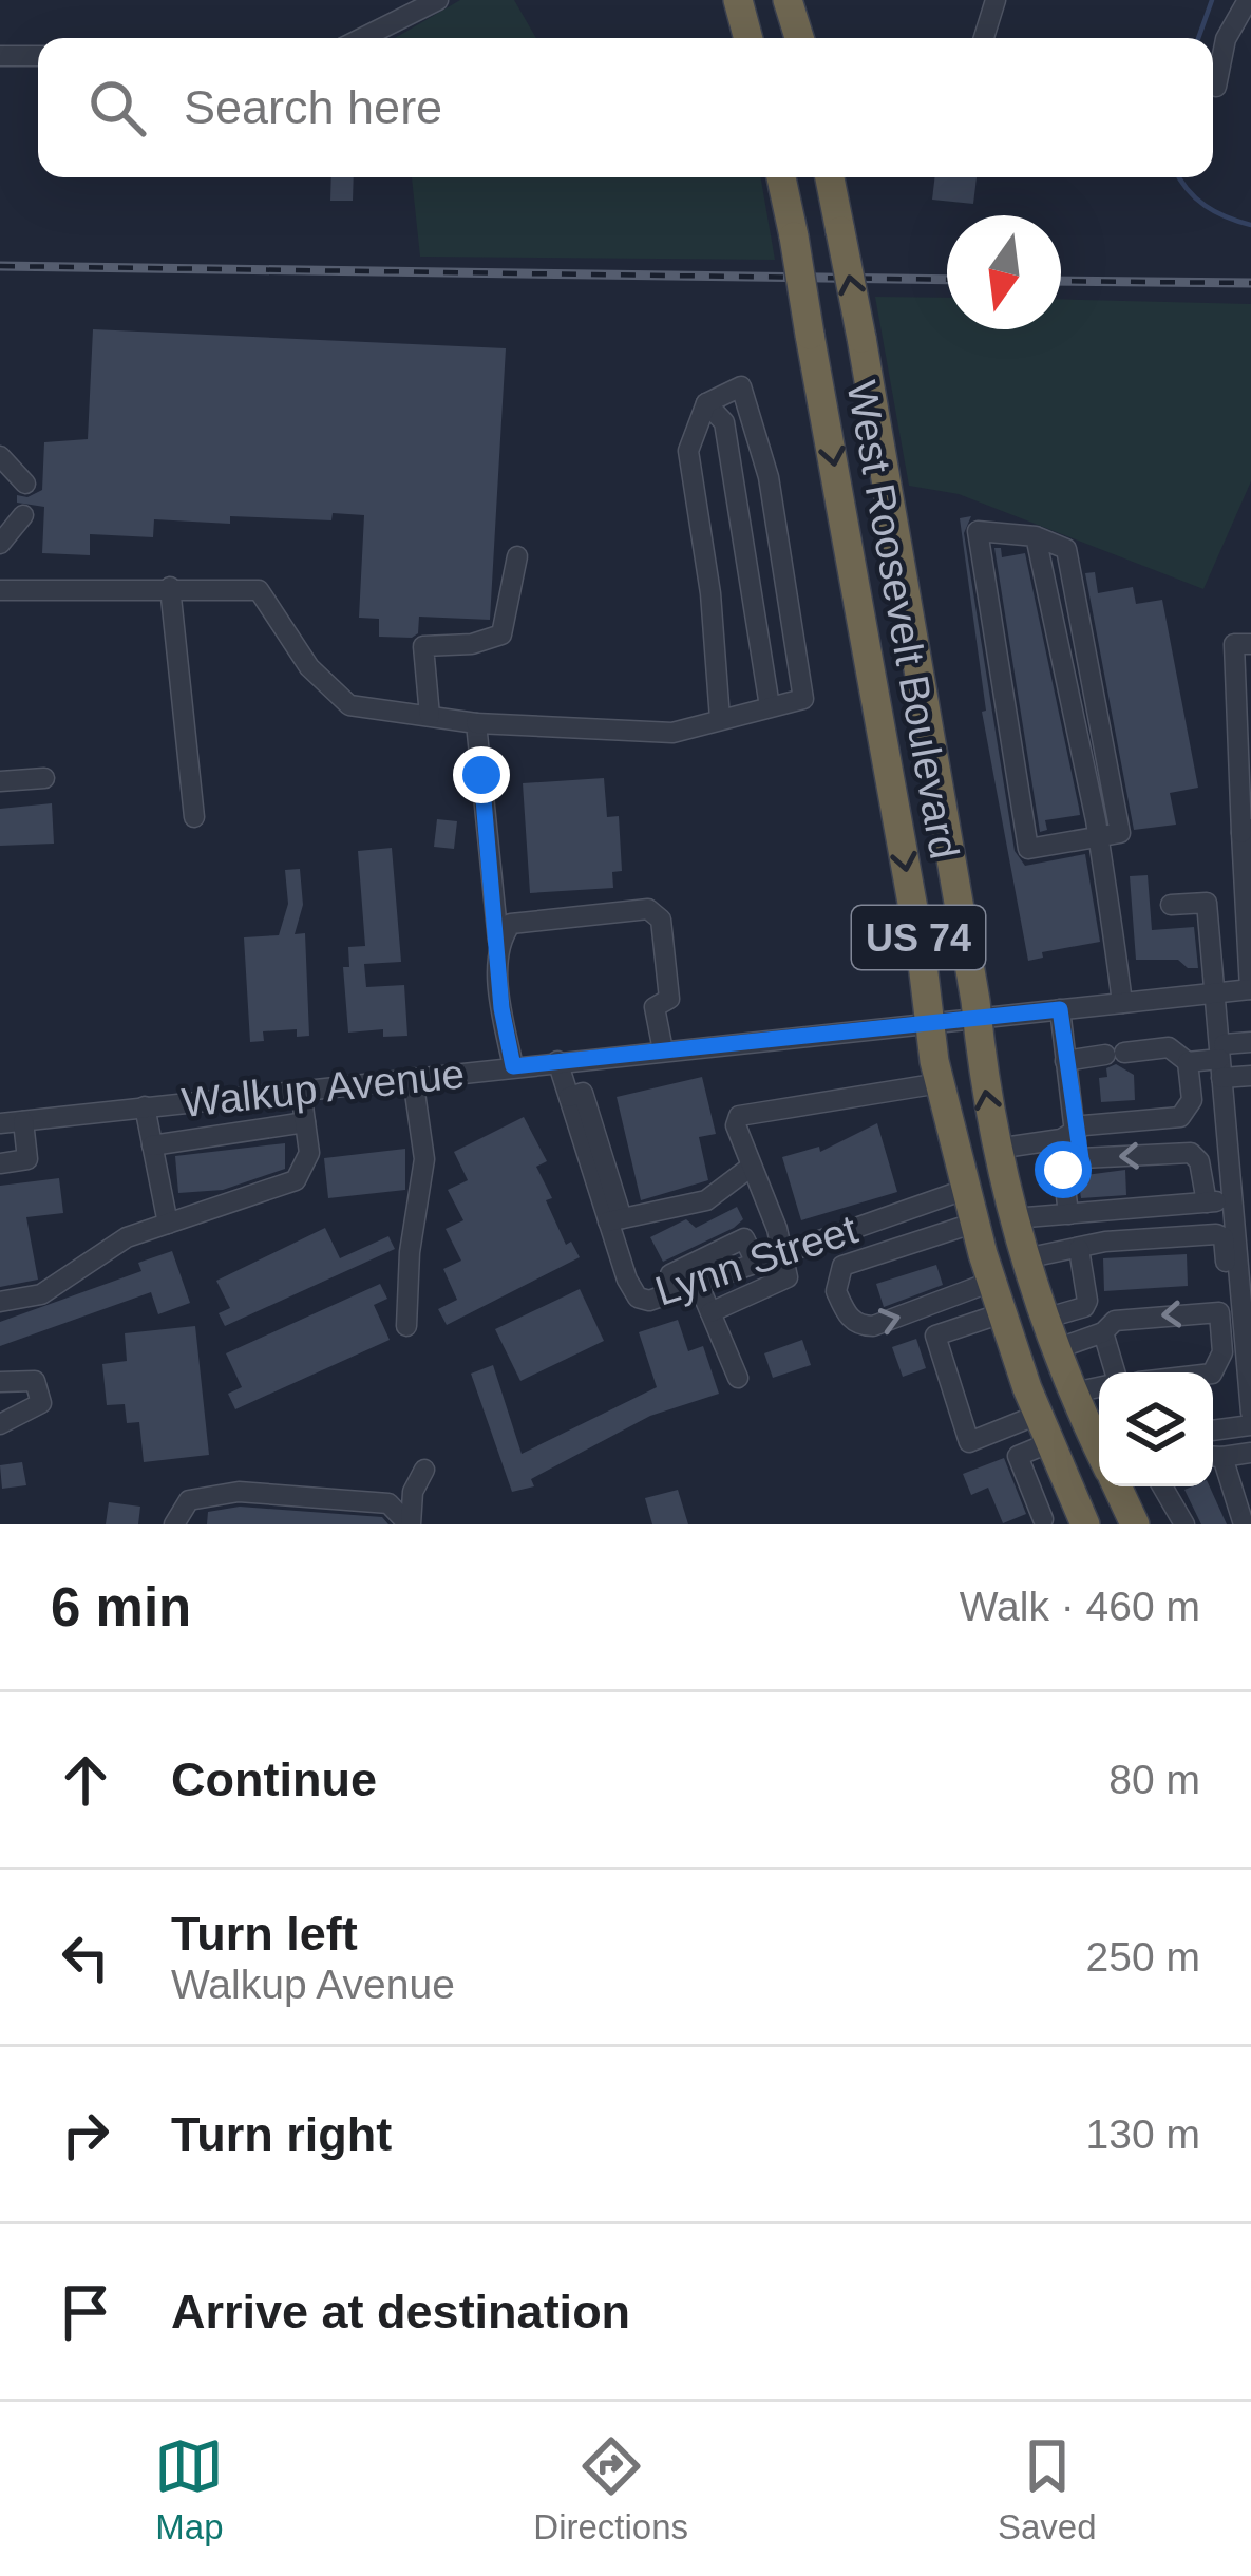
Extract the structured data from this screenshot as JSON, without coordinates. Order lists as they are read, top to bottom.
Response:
{
  "streets": {
    "highway": ["West Roosevelt Boulevard", "US 74"],
    "street": ["Walkup Avenue", "Lynn Street"]
  },
  "crossings": [
    ["West Roosevelt Boulevard", "Walkup Avenue"],
    ["West Roosevelt Boulevard", "Lynn Street"],
    ["Walkup Avenue", "Lynn Street"]
  ],
  "north": "bottom",
  "page": {
    "search": "Search here",
    "heading": ["6 min", "Walk · 460 m"],
    "list": [
      ["Continue", "80 m"],
      ["Turn left", "Walkup Avenue", "250 m"],
      ["Turn right", "130 m"],
      "Arrive at destination"
    ],
    "nav": ["Map", "Directions", "Saved"]
  }
}
